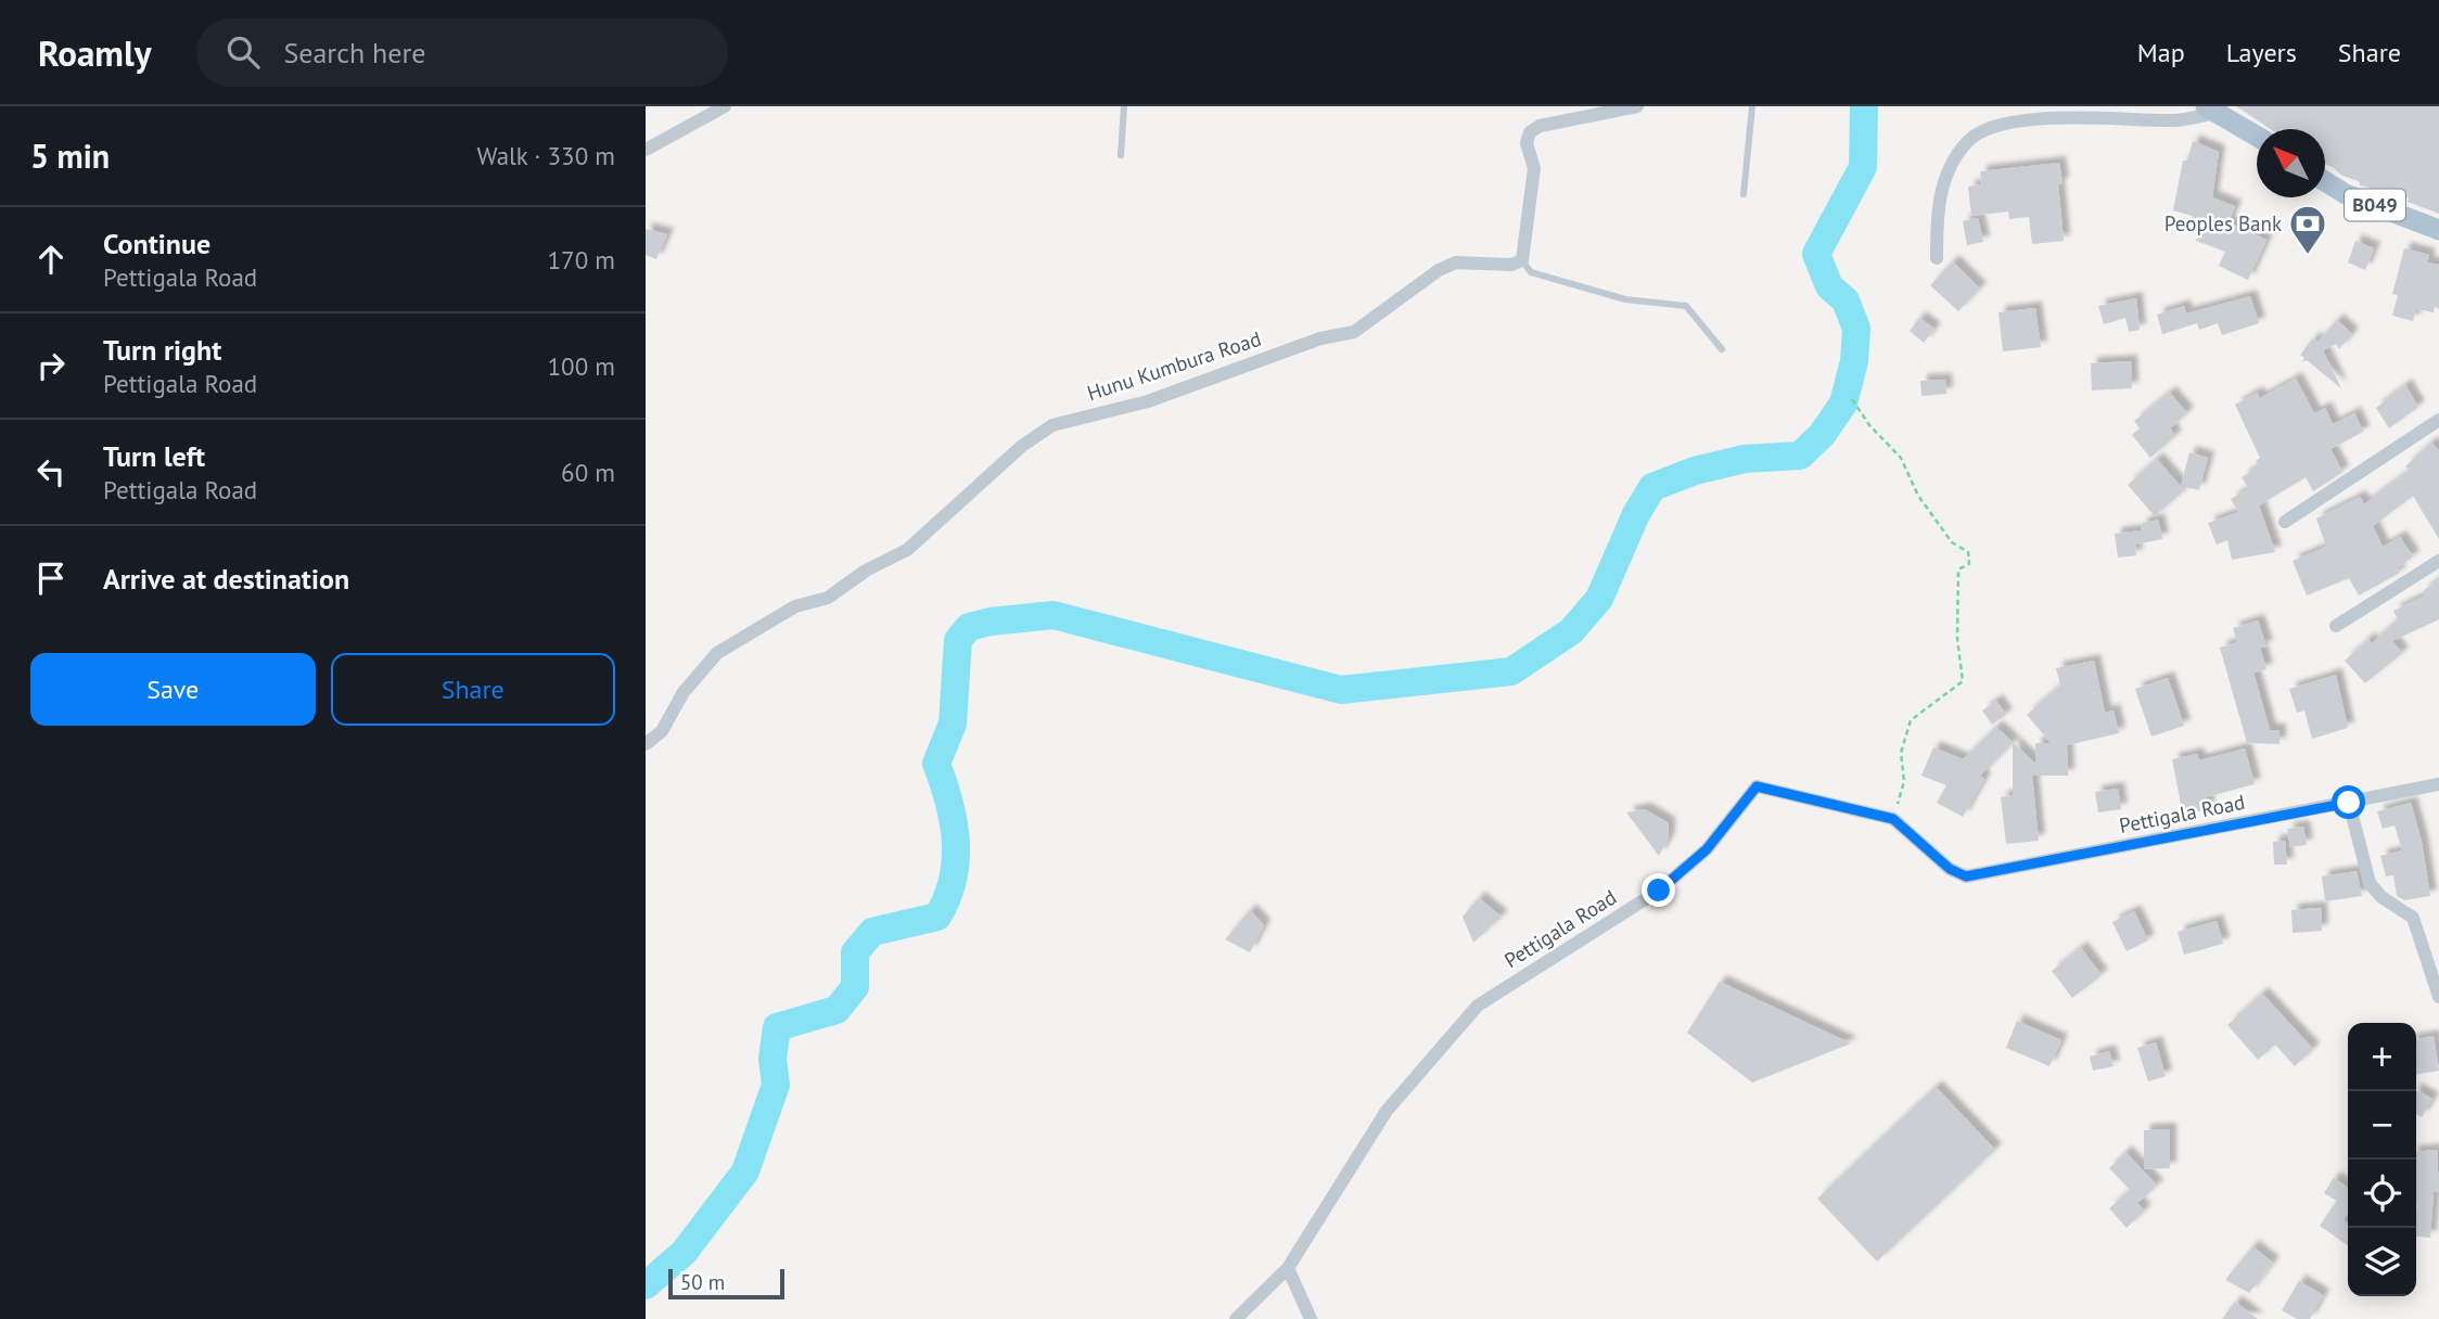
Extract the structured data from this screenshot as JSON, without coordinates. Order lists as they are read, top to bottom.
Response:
{
  "streets": {
    "main road": ["B049"],
    "street": ["Hunu Kumbura Road", "Pettigala Road"]
  },
  "places": {
    "bank": ["Peoples Bank"]
  },
  "scale_bar": "50 m",
  "north": "top left",
  "page": {
    "header": "Roamly",
    "search": "Search here",
    "nav": ["Map", "Layers", "Share"],
    "heading": ["5 min", "Walk · 330 m"],
    "list": [
      ["Continue", "Pettigala Road", "170 m"],
      ["Turn right", "Pettigala Road", "100 m"],
      ["Turn left", "Pettigala Road", "60 m"],
      "Arrive at destination"
    ],
    "buttons": ["Save", "Share"],
    "map_buttons": ["+", "−"],
    "scale": "50 m"
  }
}
